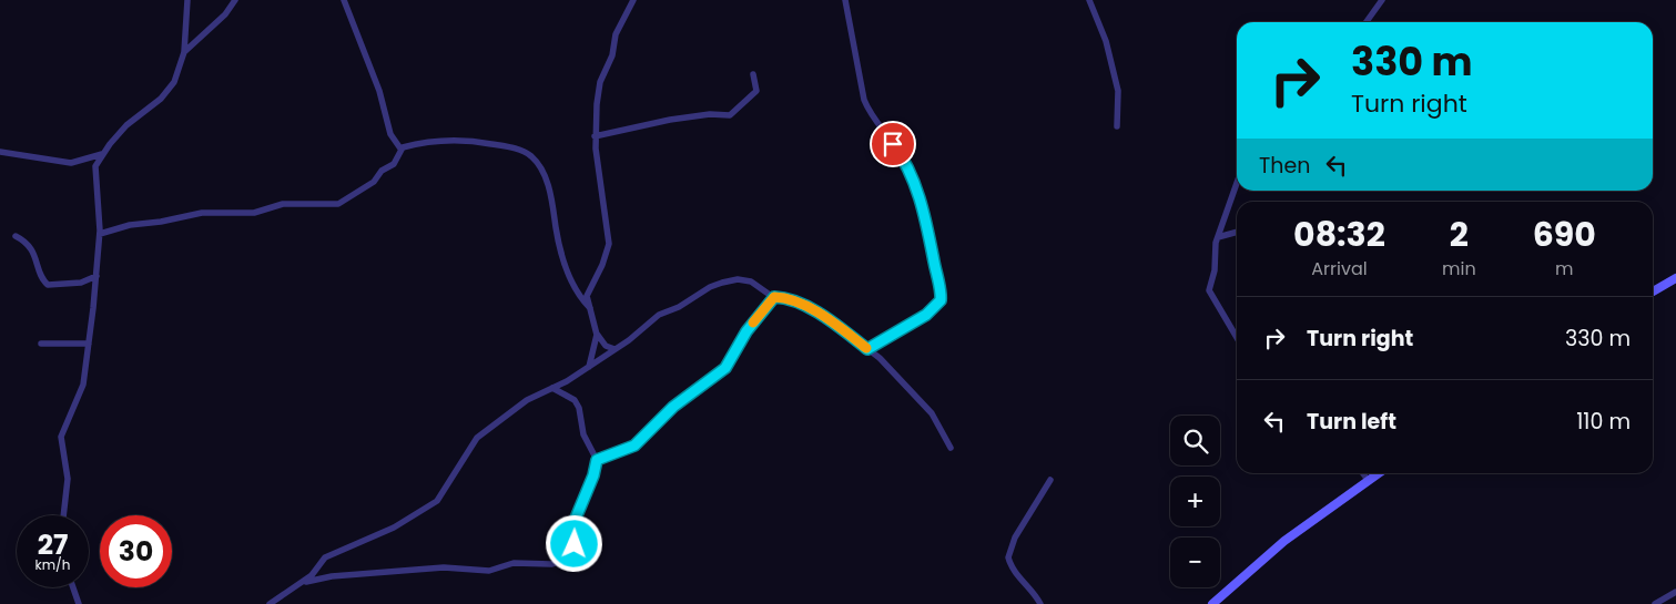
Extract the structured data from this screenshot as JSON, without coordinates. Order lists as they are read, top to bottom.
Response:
{
  "page": {
    "turn": ["330 m", "Turn right"],
    "then": "Then",
    "eta": [
      "08:32",
      "Arrival",
      "2",
      "min",
      "690",
      "m"
    ],
    "list": [
      {
        "name": "Turn right",
        "value": "330 m"
      },
      {
        "name": "Turn left",
        "value": "110 m"
      }
    ],
    "map_buttons": ["+", "−"],
    "speed": "27 km/h",
    "limit": "30"
  }
}
